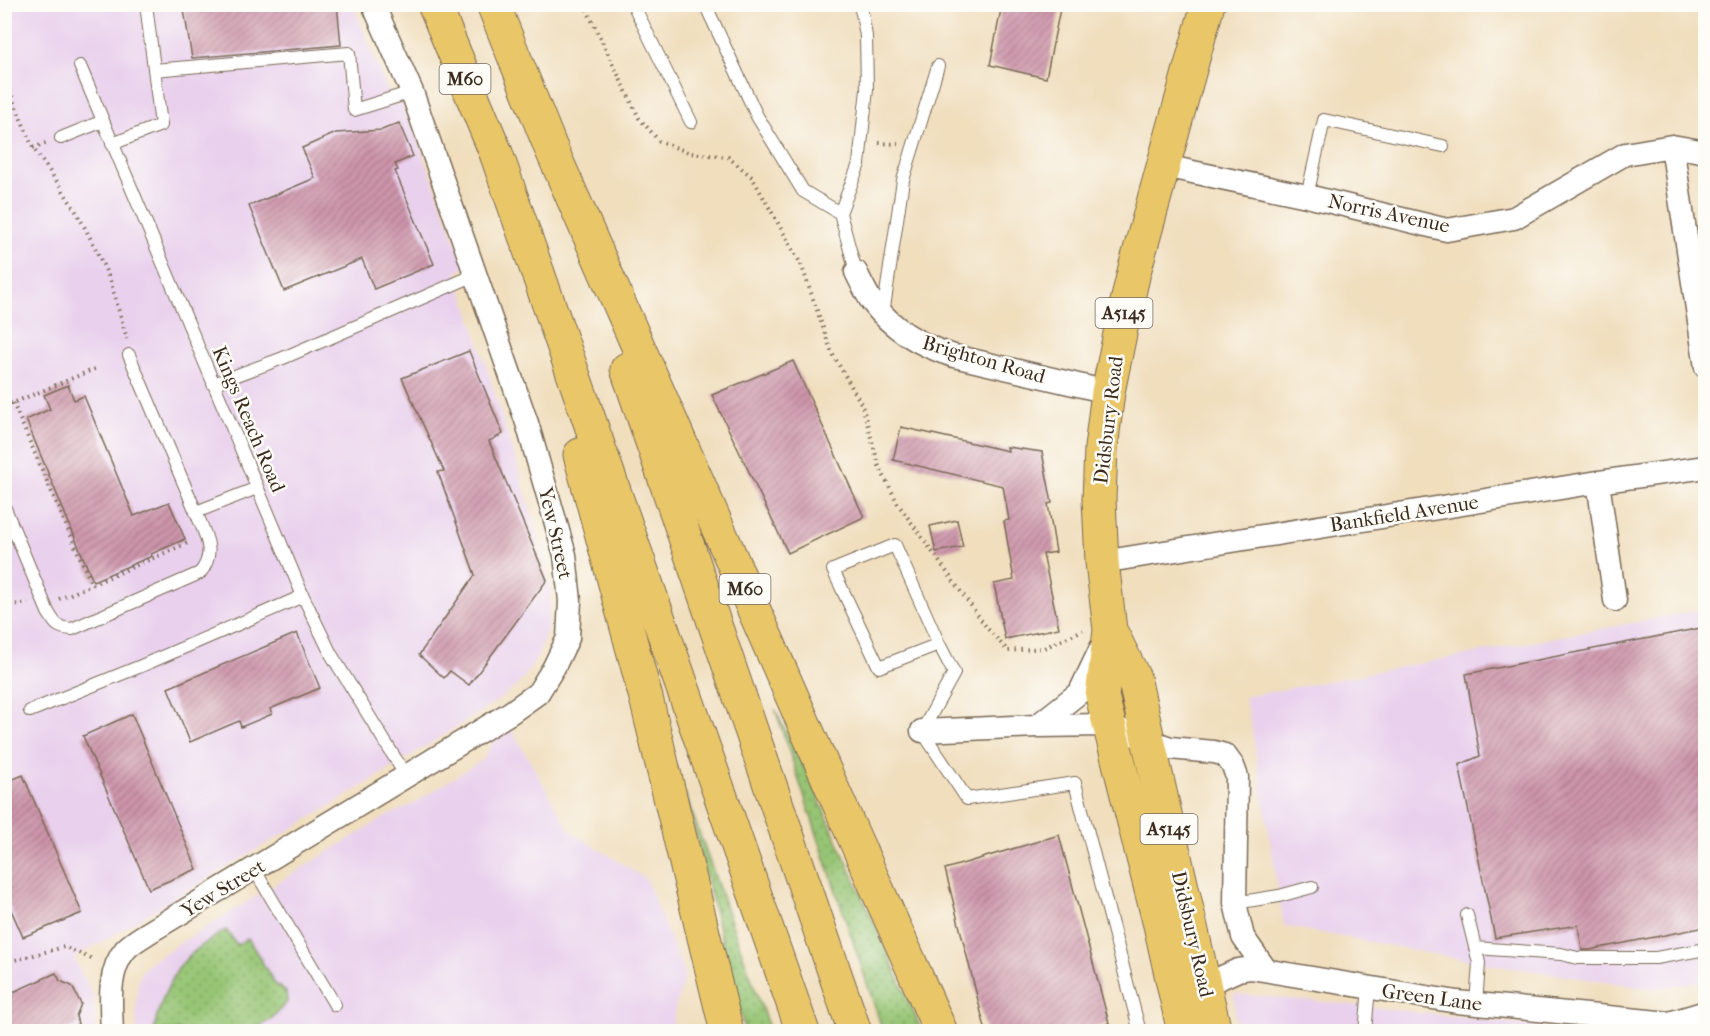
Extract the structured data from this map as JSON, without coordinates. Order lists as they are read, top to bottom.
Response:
{
  "streets": {
    "main road": ["M60", "A5145", "Didsbury Road"],
    "street": [
      "Norris Avenue",
      "Brighton Road",
      "Bankfield Avenue",
      "Yew Street",
      "Green Lane"
    ],
    "lane": ["Kings Reach Road"]
  },
  "crossings": [
    ["Norris Avenue", "Didsbury Road"],
    ["Brighton Road", "Didsbury Road"],
    ["Kings Reach Road", "Yew Street"],
    ["Didsbury Road", "Bankfield Avenue"],
    ["Didsbury Road", "Green Lane"]
  ]
}
